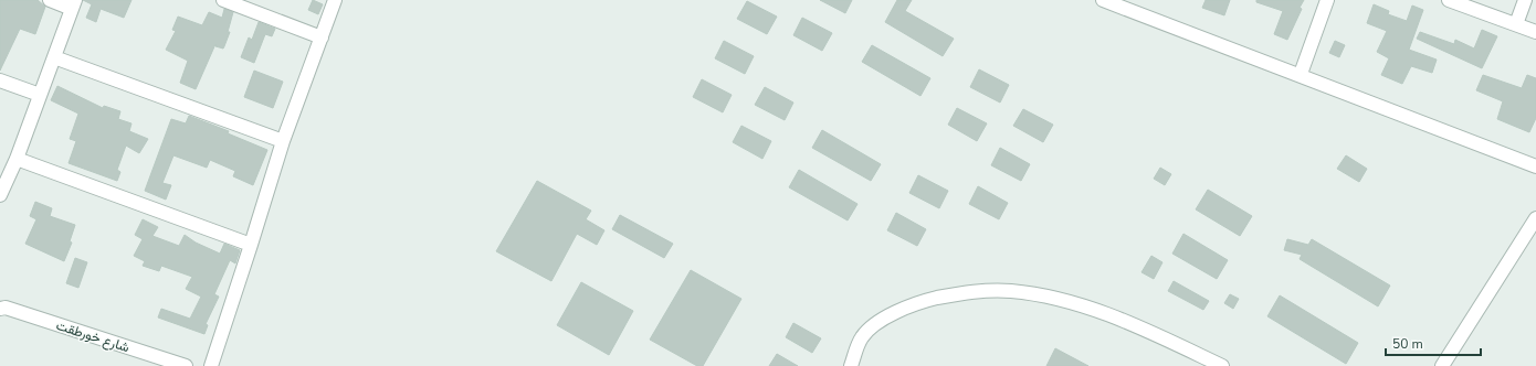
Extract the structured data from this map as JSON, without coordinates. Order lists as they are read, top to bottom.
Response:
{
  "streets": {
    "street": ["شارع خورطقت"]
  },
  "scale_bar": "50 m"
}
